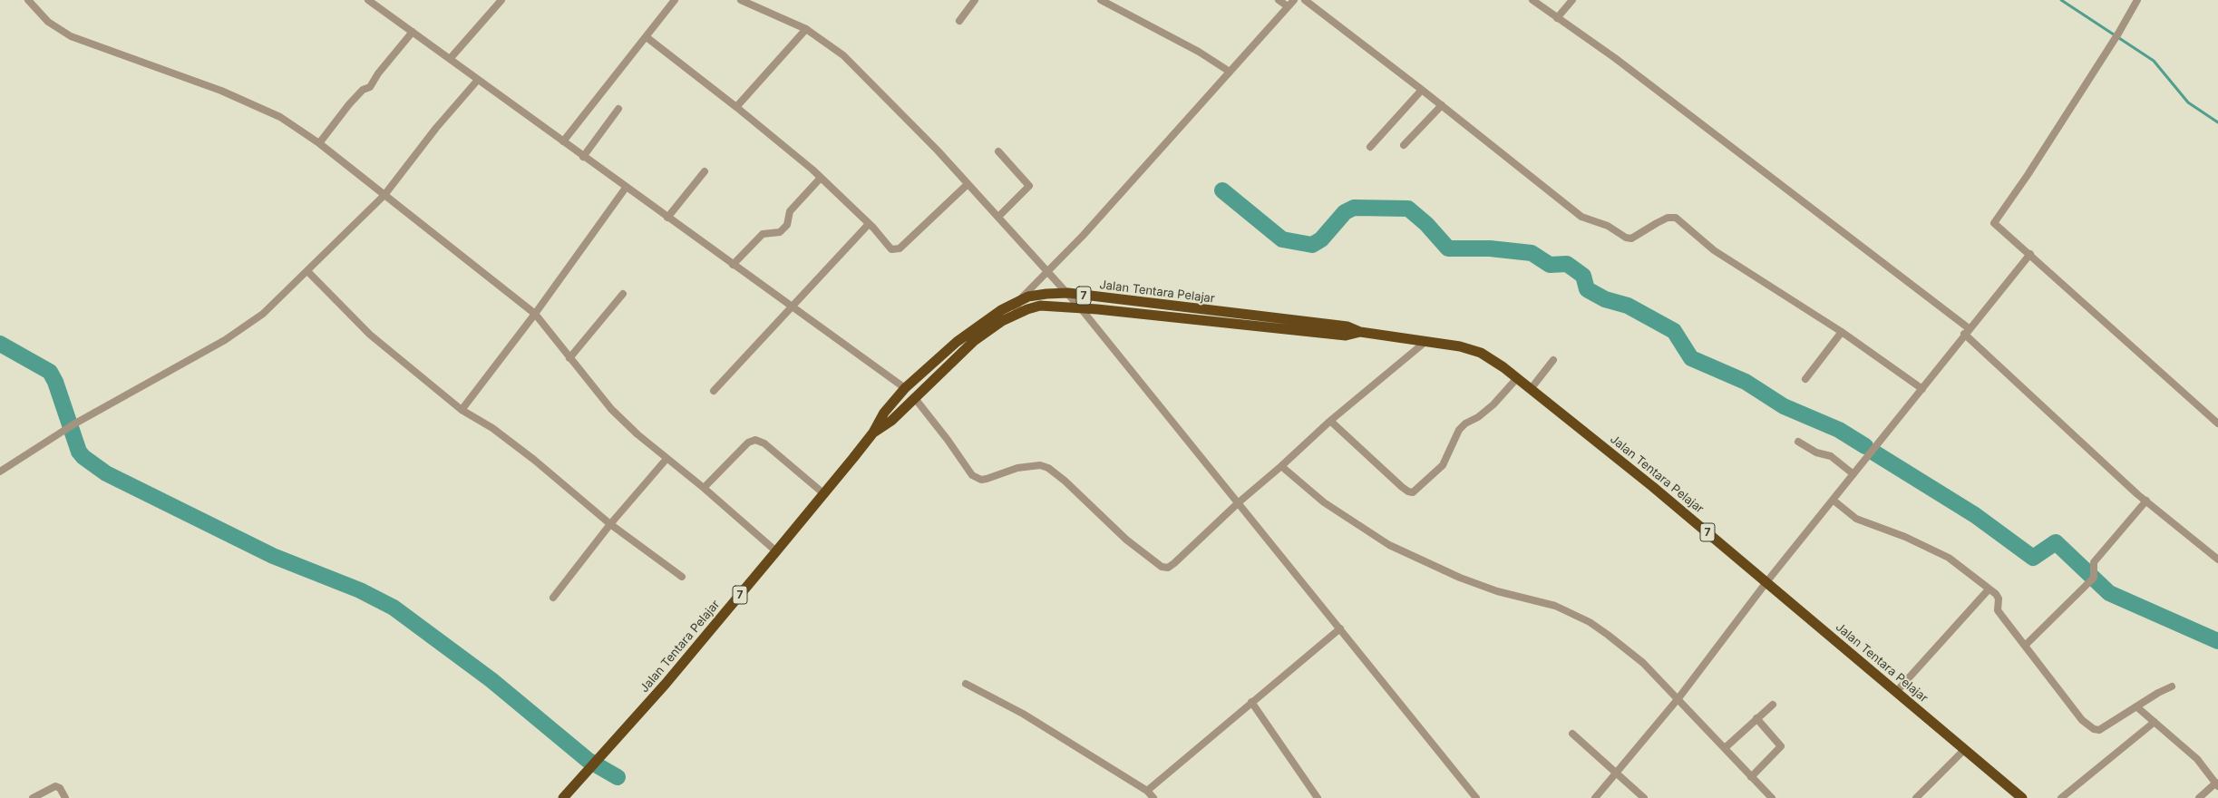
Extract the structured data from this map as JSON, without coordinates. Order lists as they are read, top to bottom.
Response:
{
  "streets": {
    "highway": ["Jalan Tentara Pelajar", "7"]
  }
}
